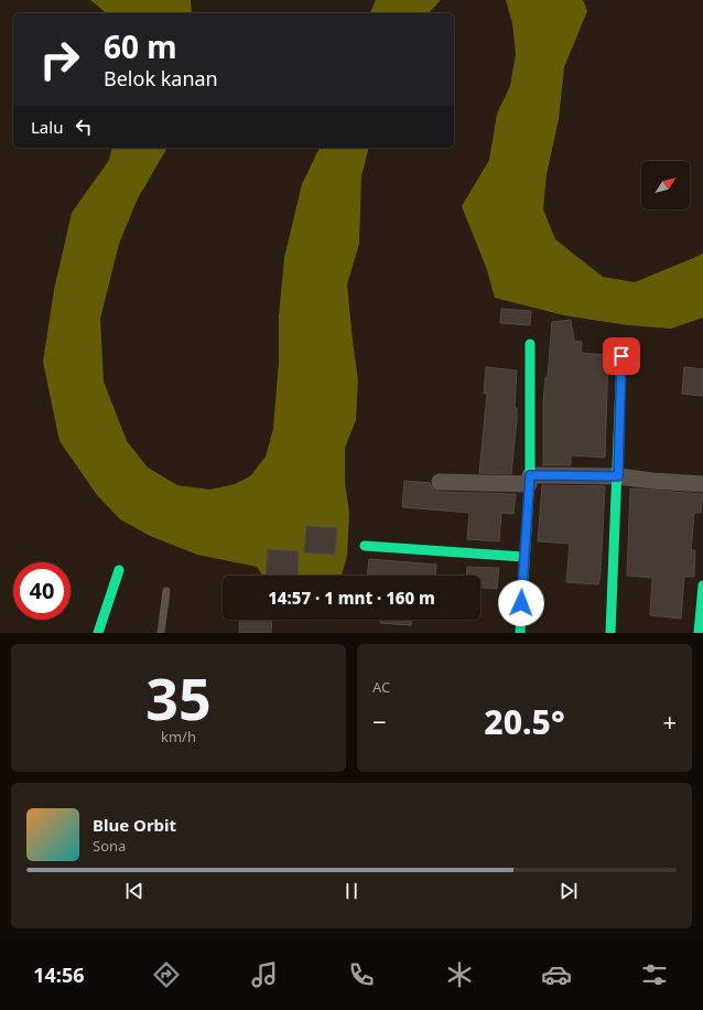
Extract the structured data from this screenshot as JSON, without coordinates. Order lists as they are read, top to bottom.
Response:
{
  "north": "top right",
  "page": {
    "turn": ["60 m", "Belok kanan"],
    "then": "Lalu",
    "limit": "40",
    "trip": "14:57 · 1 mnt · 160 m",
    "tile": [
      ["35", "km/h"],
      "AC"
    ],
    "heat": ["−", "20.5°", "+"],
    "song": ["Blue Orbit", "Sona"],
    "tabs": "14:56"
  }
}
